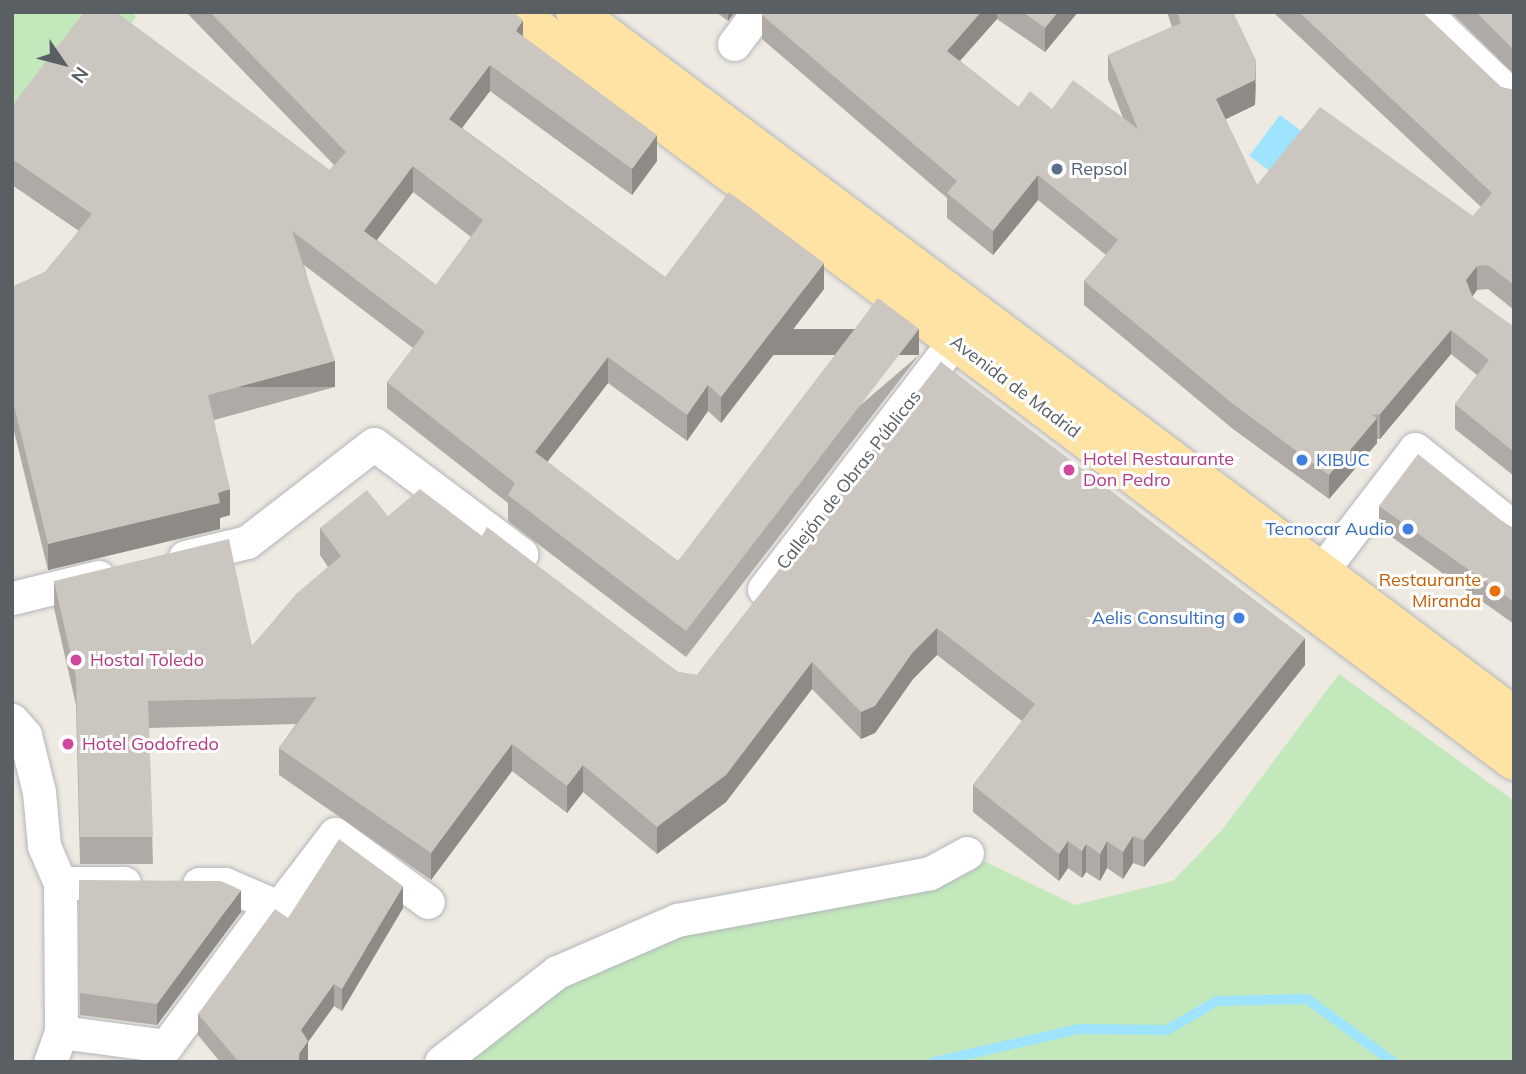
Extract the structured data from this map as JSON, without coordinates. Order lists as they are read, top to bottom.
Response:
{
  "streets": {
    "main road": ["Avenida de Madrid"],
    "street": ["Callejón de Obras Públicas"]
  },
  "crossings": [
    ["Avenida de Madrid", "Callejón de Obras Públicas"]
  ],
  "places": [
    "Repsol",
    "KIBUC",
    "Hotel Restaurante Don Pedro",
    "Tecnocar Audio",
    "Restaurante Miranda",
    "Aelis Consulting",
    "Hostal Toledo",
    "Hotel Godofredo"
  ],
  "north": "bottom right"
}
